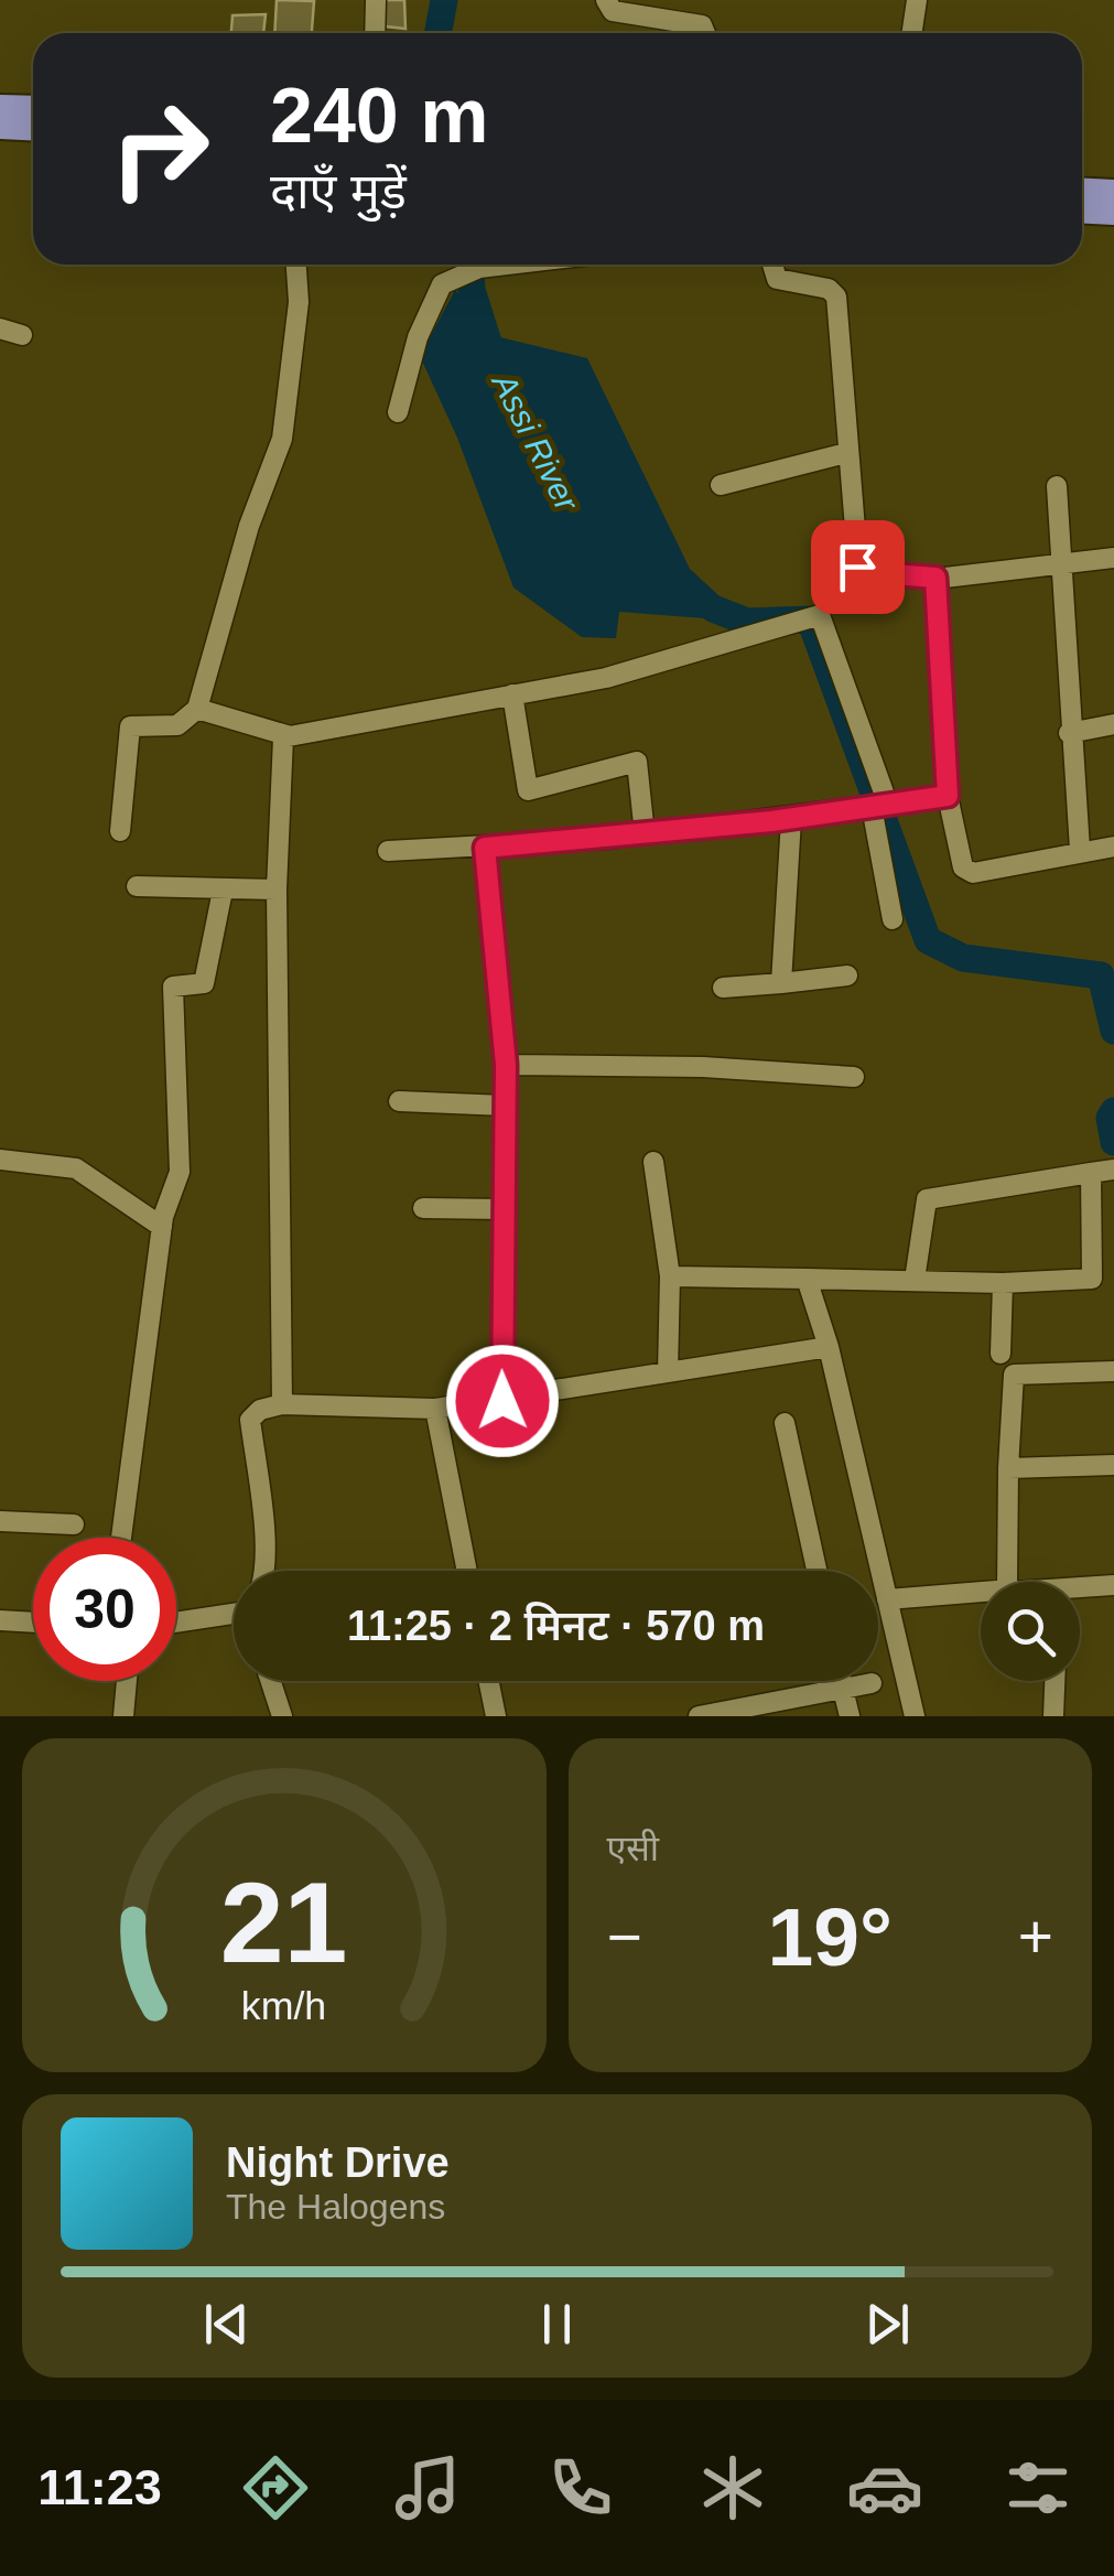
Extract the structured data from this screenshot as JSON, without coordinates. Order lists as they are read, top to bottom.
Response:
{
  "water": ["Assi River"],
  "page": {
    "turn": ["240 m", "दाएँ मुड़ें"],
    "limit": "30",
    "trip": "11:25 · 2 मिनट · 570 m",
    "tile": "एसी",
    "heat": ["−", "19°", "+"],
    "song": ["Night Drive", "The Halogens"],
    "tabs": "11:23",
    "gauge": ["21", "km/h"]
  }
}
